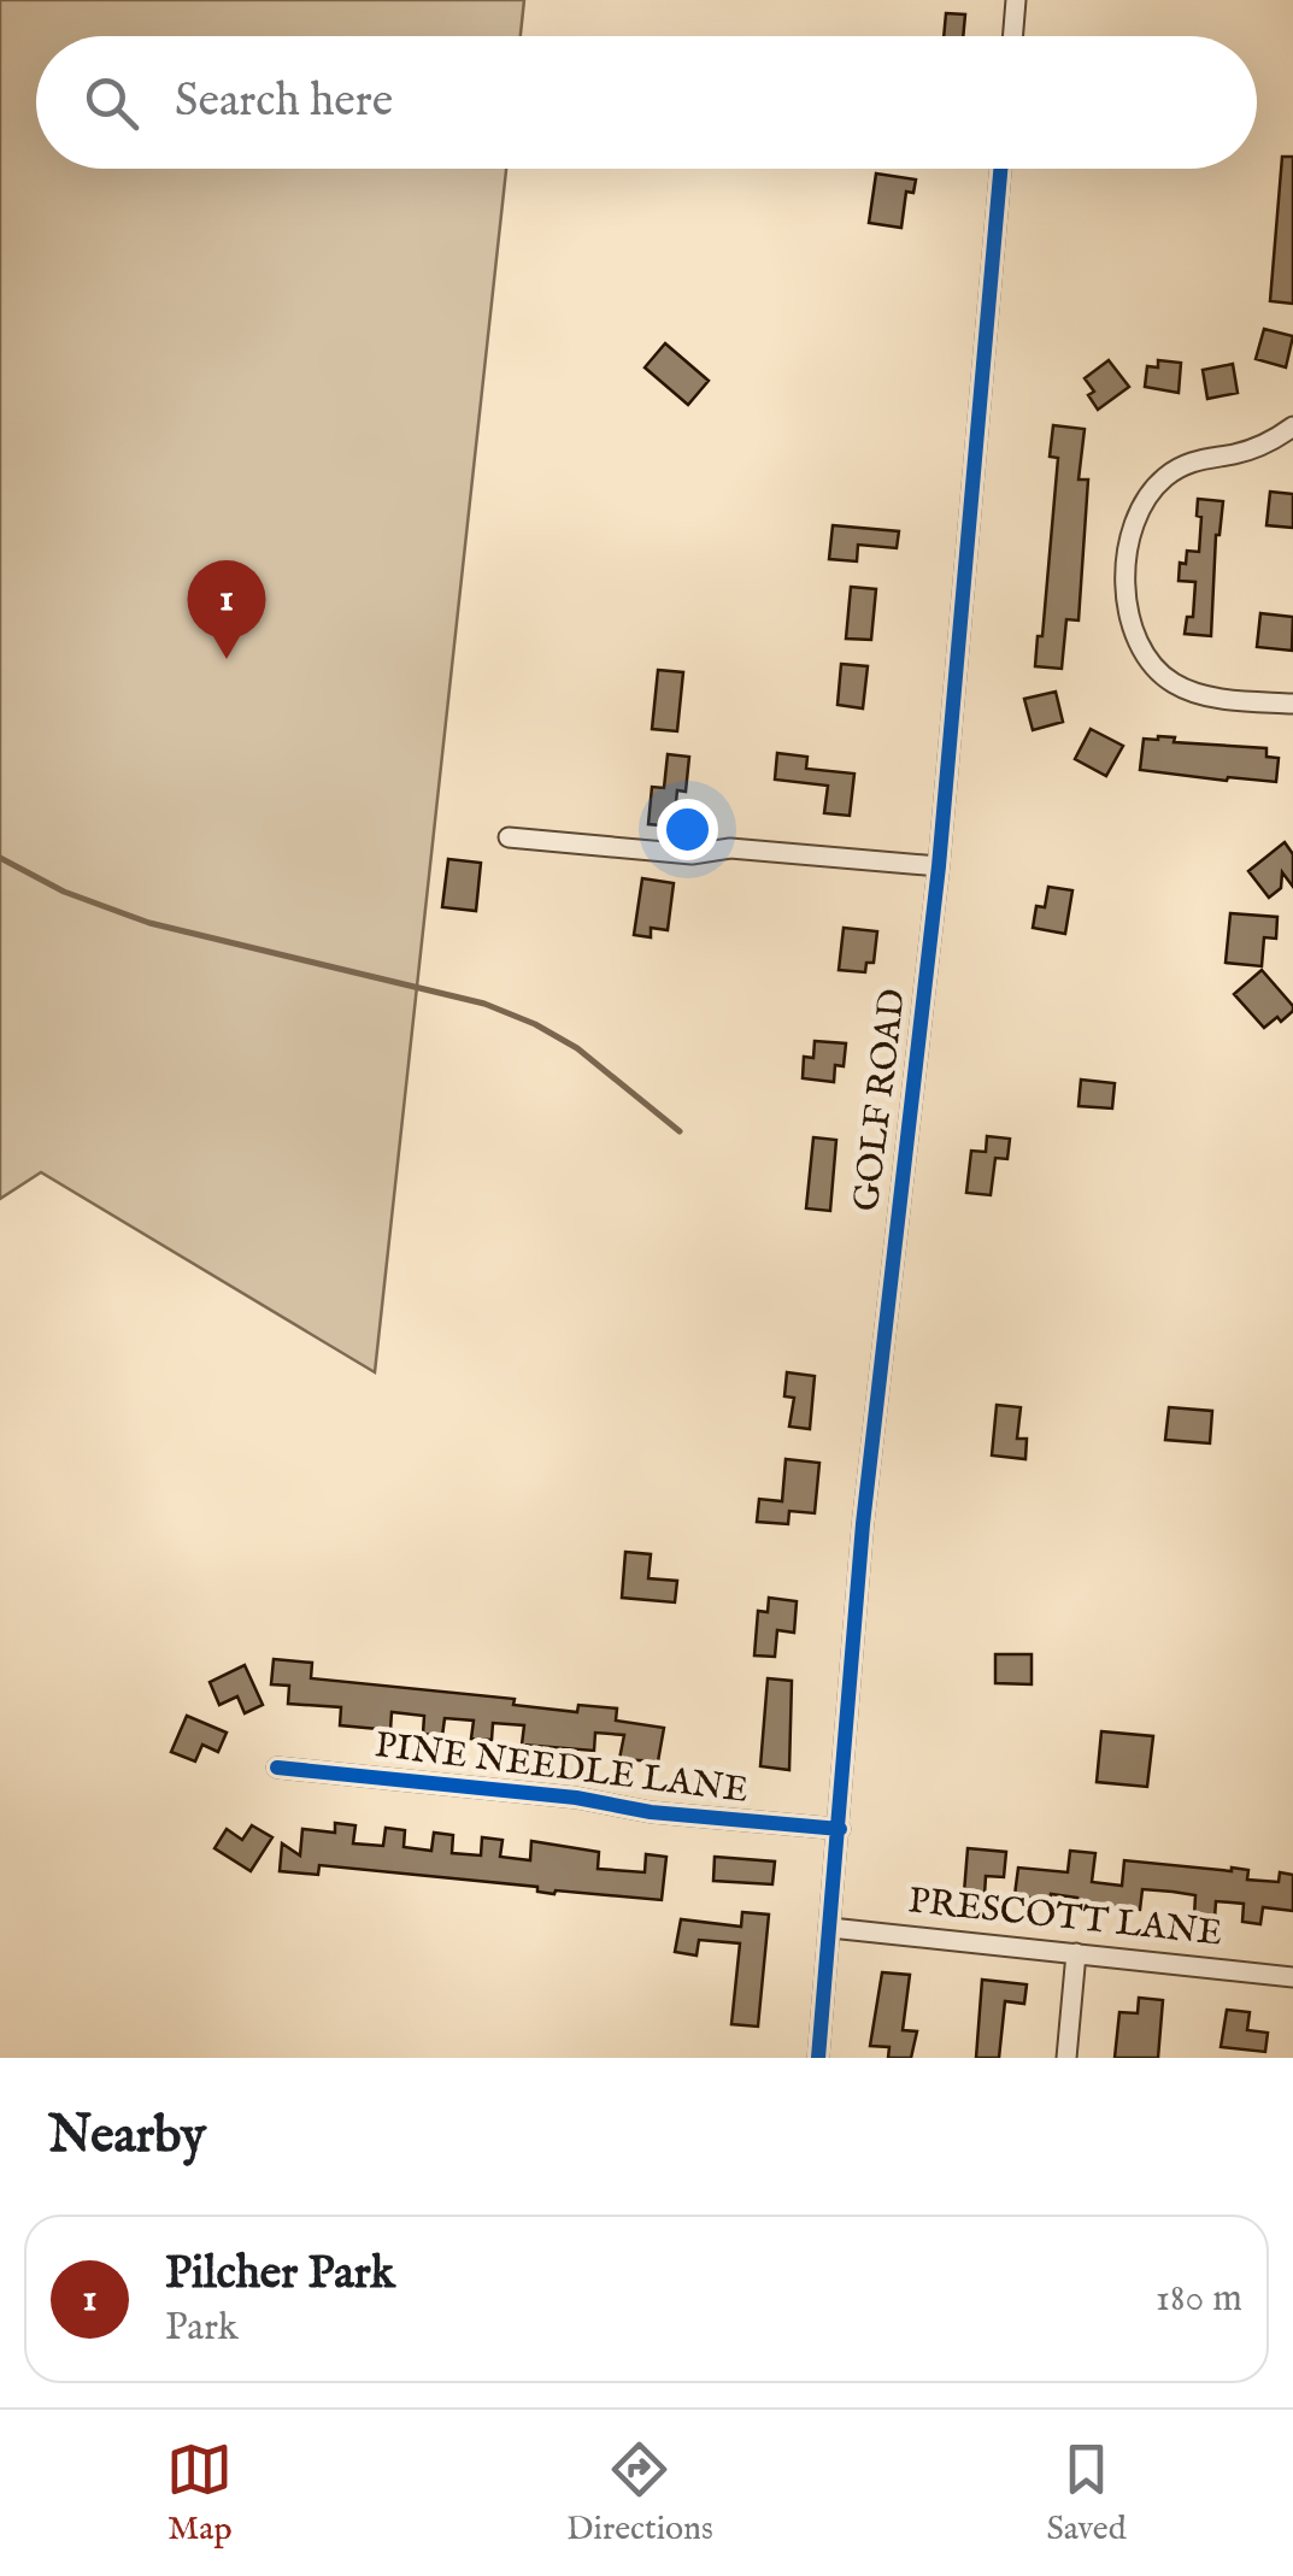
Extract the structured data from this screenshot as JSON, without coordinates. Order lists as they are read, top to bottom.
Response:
{
  "streets": {
    "street": ["GOLF ROAD", "PINE NEEDLE LANE", "PRESCOTT LANE"]
  },
  "crossings": [
    ["GOLF ROAD", "PINE NEEDLE LANE"],
    ["GOLF ROAD", "PRESCOTT LANE"]
  ],
  "page": {
    "search": "Search here",
    "pins": "1",
    "heading": "Nearby",
    "list": [
      {
        "mark": "1",
        "name": "Pilcher Park",
        "note": "Park",
        "value": "180 m"
      }
    ],
    "nav": ["Map", "Directions", "Saved"]
  }
}
